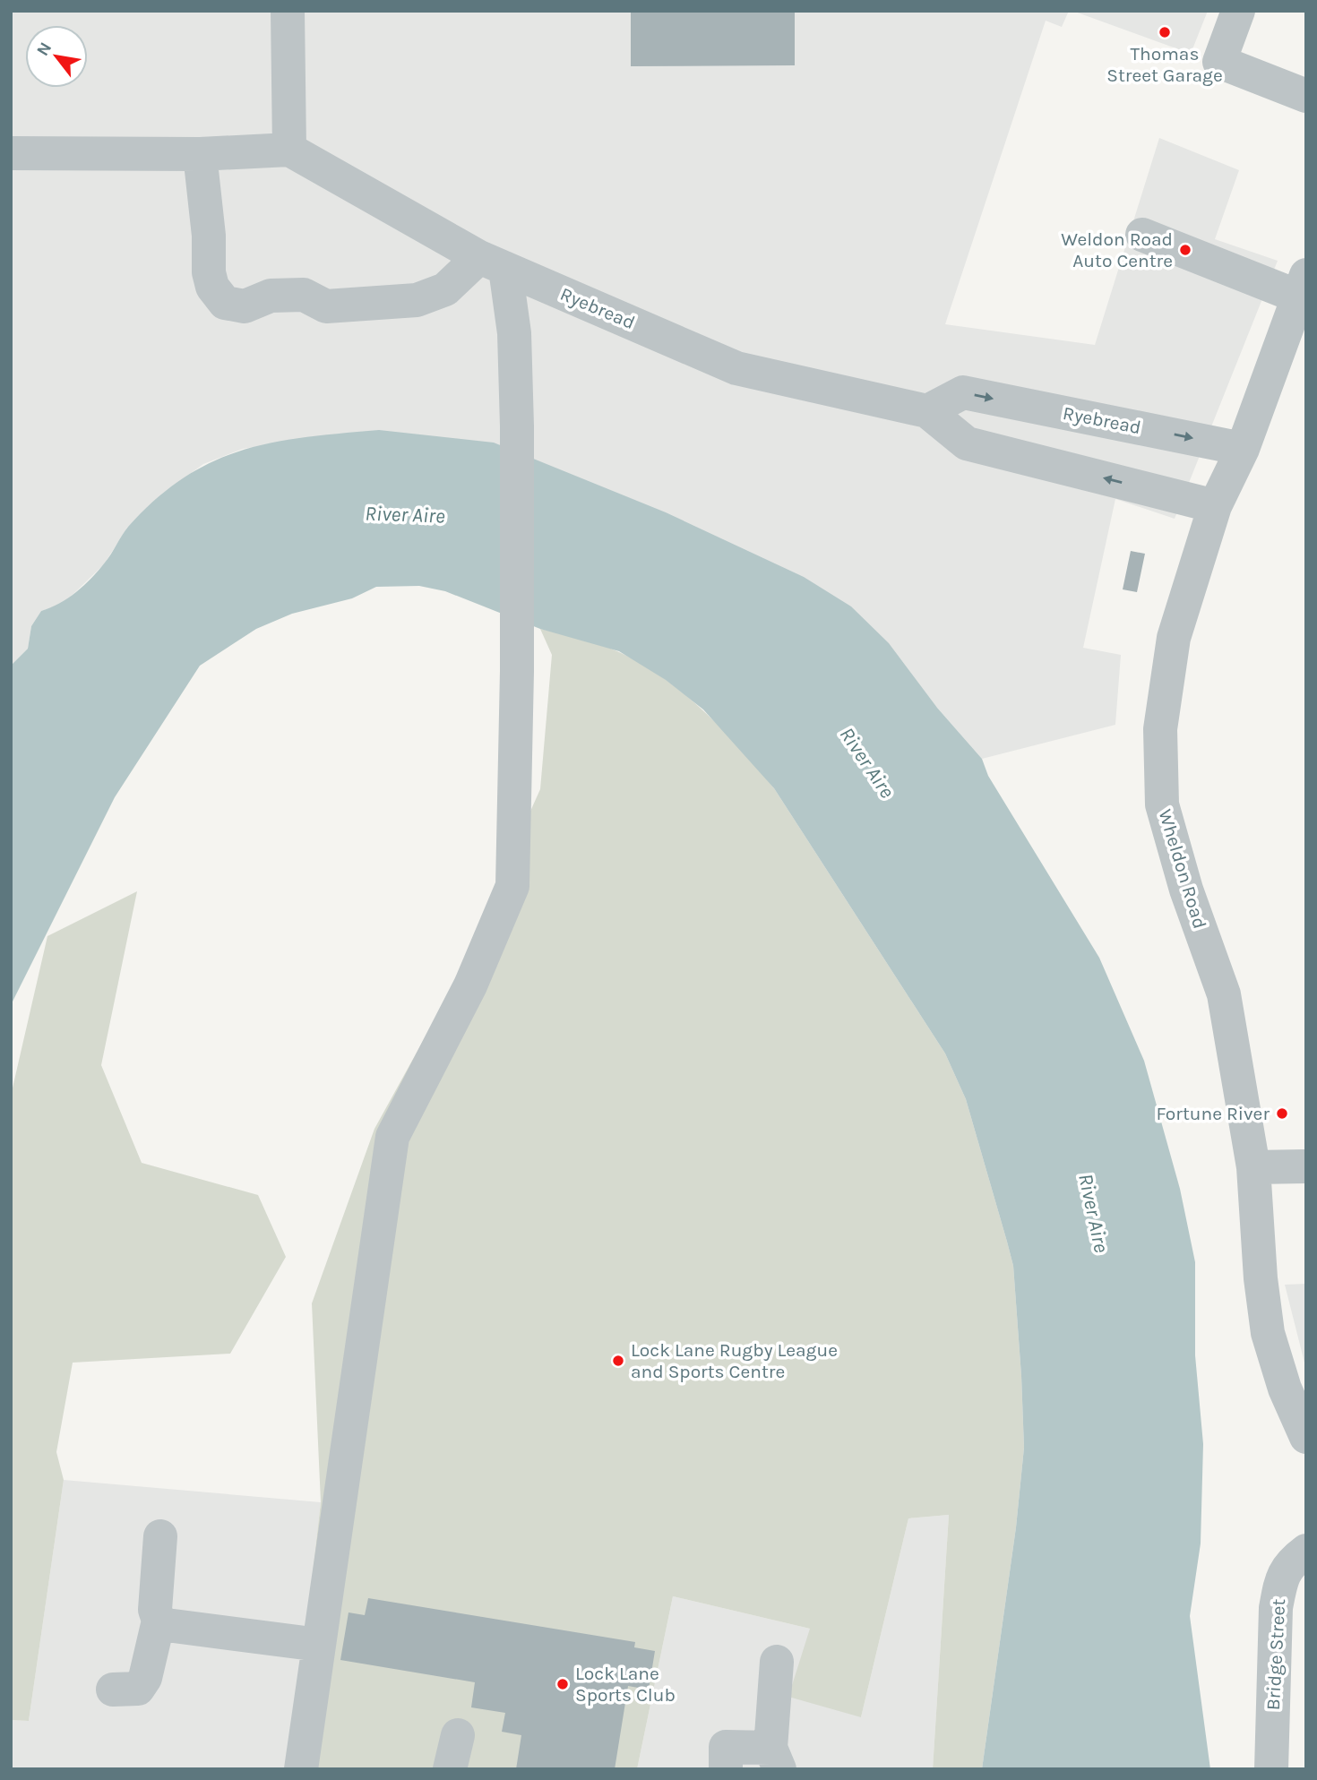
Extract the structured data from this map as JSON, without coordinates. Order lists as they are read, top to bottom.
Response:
{
  "streets": {
    "street": ["Ryebread", "Wheldon Road", "Bridge Street"]
  },
  "crossings": [
    ["Ryebread", "Wheldon Road"]
  ],
  "water": ["River Aire"],
  "places": [
    "Thomas Street Garage",
    "Weldon Road Auto Centre",
    "Fortune River",
    "Lock Lane Rugby League and Sports Centre",
    "Lock Lane Sports Club"
  ],
  "north": "top left"
}
